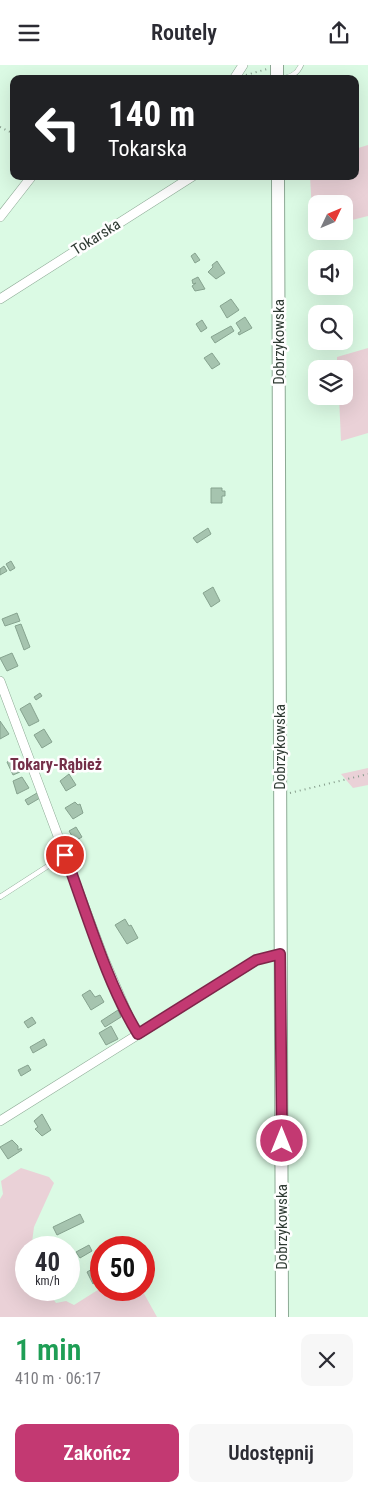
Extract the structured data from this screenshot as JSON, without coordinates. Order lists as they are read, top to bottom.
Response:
{
  "streets": {
    "main road": ["Dobrzykowska"],
    "street": ["Tokarska"]
  },
  "districts": ["Tokary-Rąbież"],
  "north": "top right",
  "page": {
    "header": "Routely",
    "turn": ["140 m", "Tokarska"],
    "speed": "40 km/h",
    "limit": "50",
    "heading": ["1 min", "410 m · 06:17"],
    "buttons": ["Zakończ", "Udostępnij"]
  }
}
